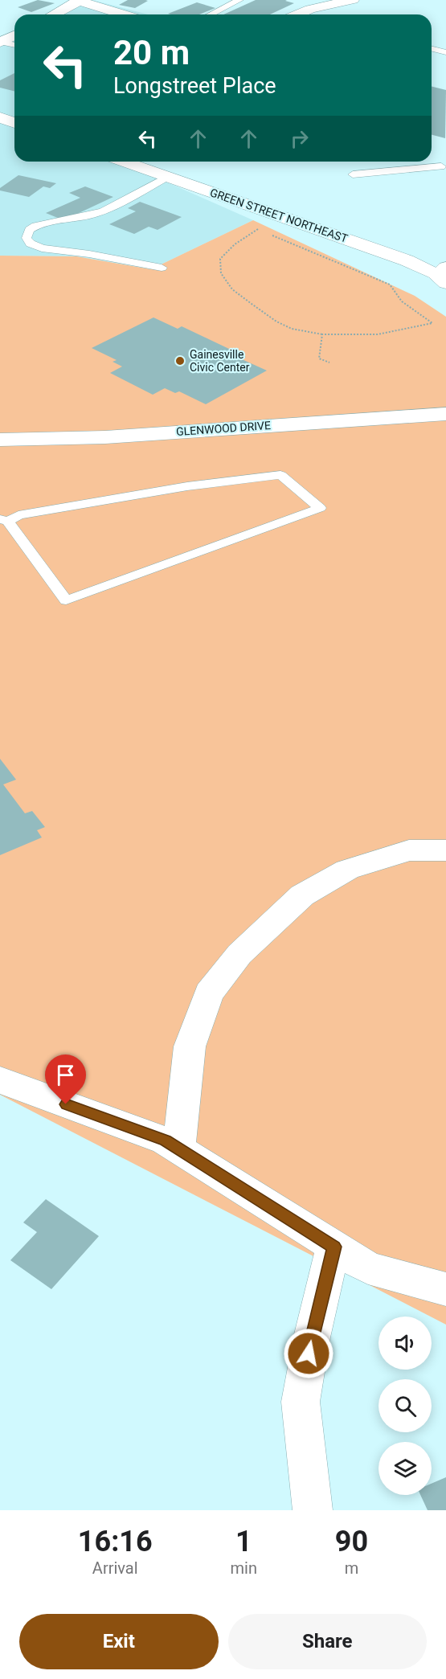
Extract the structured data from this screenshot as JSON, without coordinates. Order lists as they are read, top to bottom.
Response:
{
  "streets": {
    "main road": ["GREEN STREET NORTHEAST", "GLENWOOD DRIVE"]
  },
  "places": ["Gainesville Civic Center"],
  "page": {
    "turn": ["20 m", "Longstreet Place"],
    "eta": [
      "16:16",
      "Arrival",
      "1",
      "min",
      "90",
      "m"
    ],
    "buttons": ["Exit", "Share"]
  }
}
